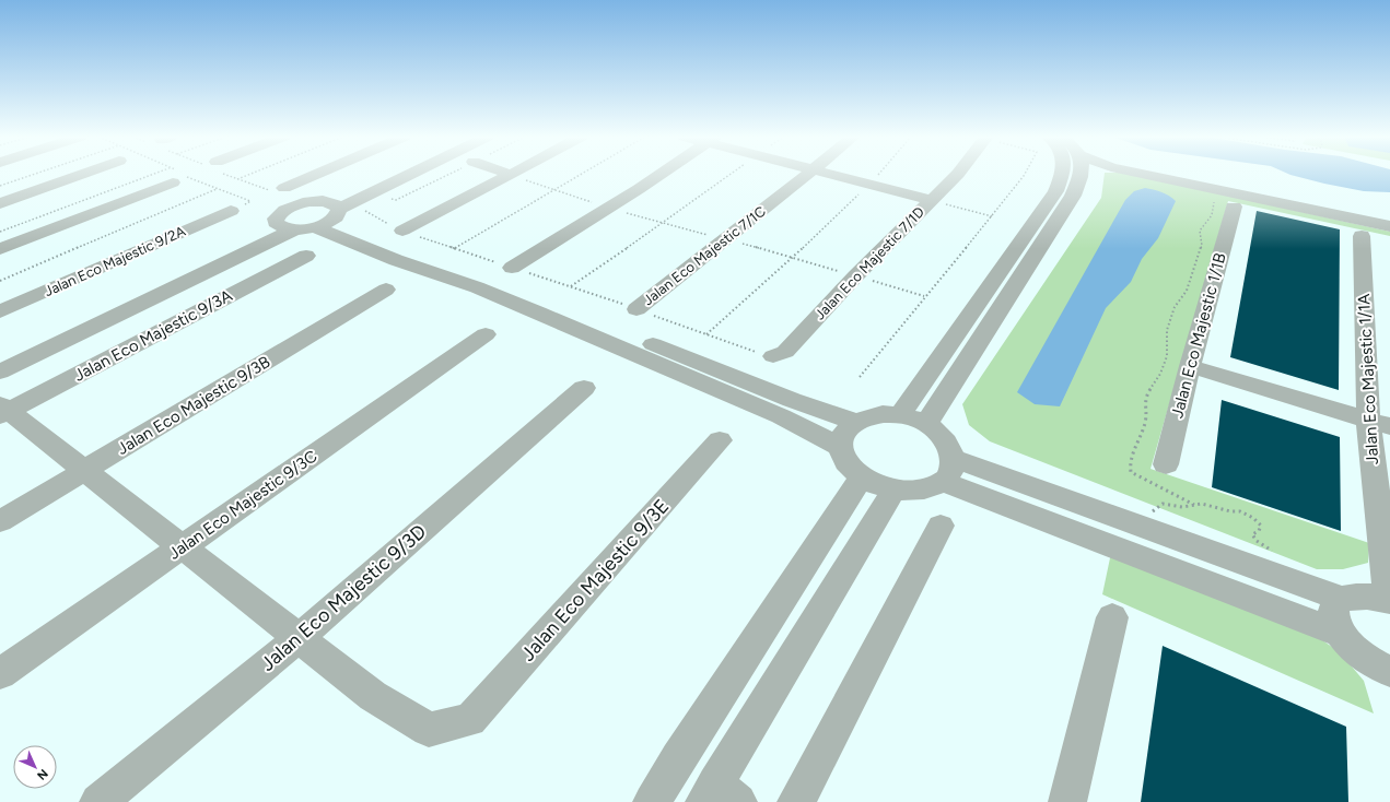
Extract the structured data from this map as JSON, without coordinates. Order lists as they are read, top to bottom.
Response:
{
  "streets": {
    "street": [
      "Jalan Eco Majestic 7/1C",
      "Jalan Eco Majestic 9/2A",
      "Jalan Eco Majestic 7/1D",
      "Jalan Eco Majestic 9/3A",
      "Jalan Eco Majestic 1/1B",
      "Jalan Eco Majestic 1/1A",
      "Jalan Eco Majestic 9/3B",
      "Jalan Eco Majestic 9/3C",
      "Jalan Eco Majestic 9/3E",
      "Jalan Eco Majestic 9/3D"
    ]
  },
  "crossings": [
    ["Jalan Eco Majestic 9/3E", "Jalan Eco Majestic 9/3D"]
  ],
  "north": "bottom right"
}
